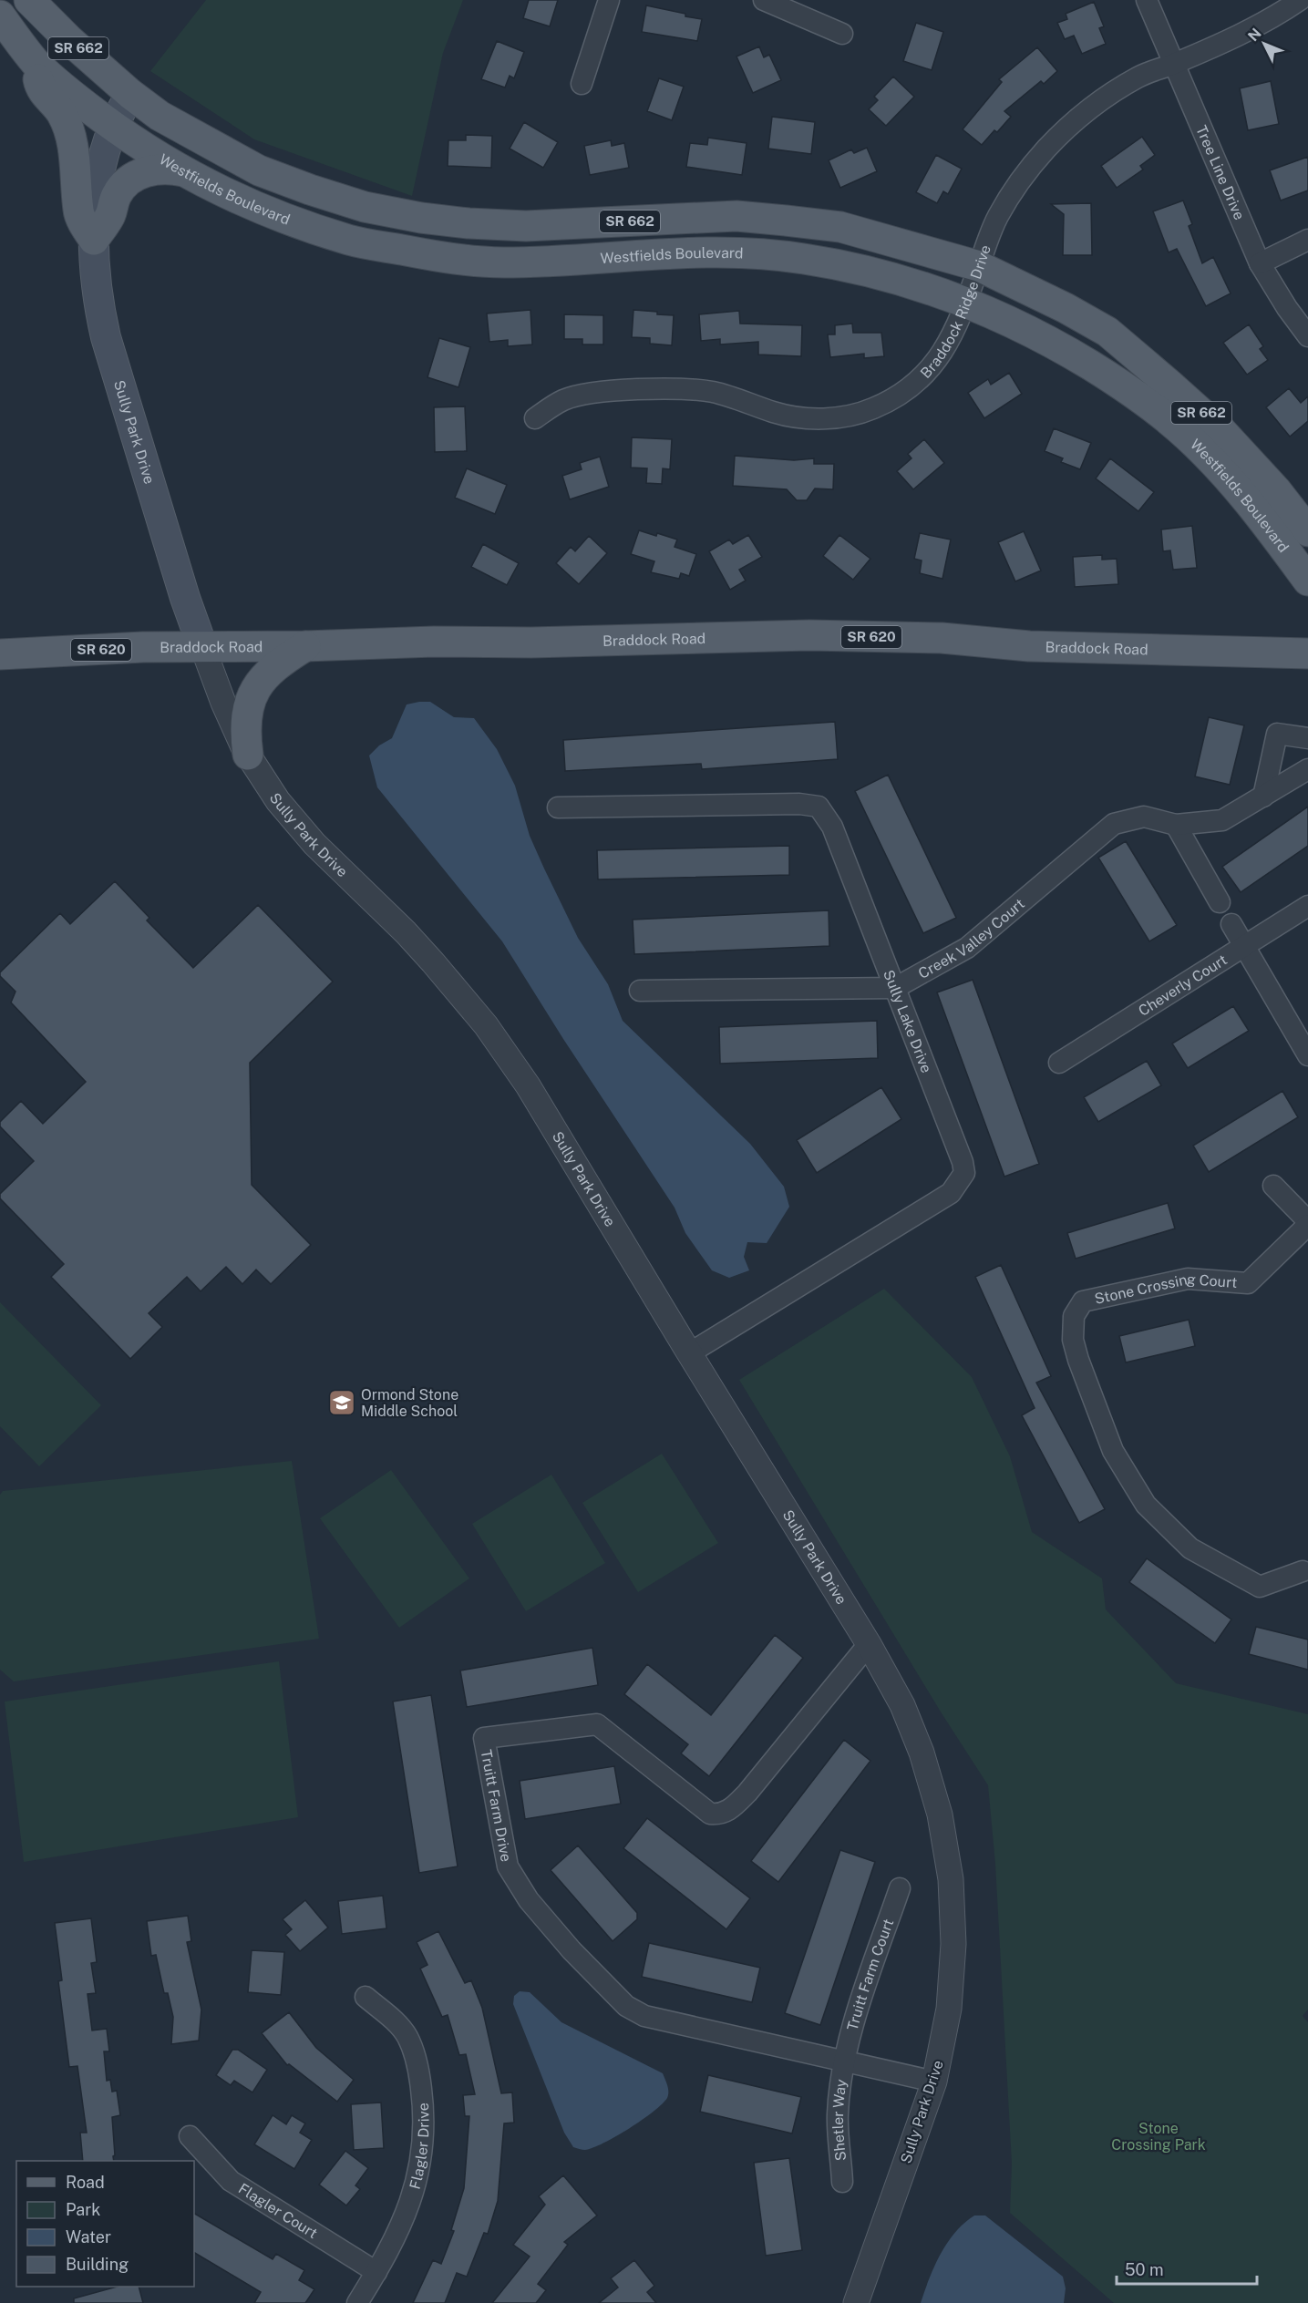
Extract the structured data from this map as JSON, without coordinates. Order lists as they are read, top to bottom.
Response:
{
  "streets": {
    "main road": [
      "SR 662",
      "Westfields Boulevard",
      "Sully Park Drive",
      "SR 620",
      "Braddock Road"
    ],
    "street": [
      "Tree Line Drive",
      "Braddock Ridge Drive",
      "Creek Valley Court",
      "Cheverly Court",
      "Sully Lake Drive",
      "Stone Crossing Court",
      "Truitt Farm Drive",
      "Truitt Farm Court",
      "Shetler Way",
      "Flagler Drive",
      "Flagler Court"
    ]
  },
  "crossings": [
    ["Tree Line Drive", "Braddock Ridge Drive"],
    ["Westfields Boulevard", "Braddock Ridge Drive"],
    ["Westfields Boulevard", "Sully Park Drive"],
    ["Sully Park Drive", "Braddock Road"],
    ["Sully Park Drive", "Sully Lake Drive"],
    ["Sully Park Drive", "Truitt Farm Drive"],
    ["Creek Valley Court", "Sully Lake Drive"],
    ["Truitt Farm Drive", "Truitt Farm Court"],
    ["Truitt Farm Drive", "Shetler Way"],
    ["Truitt Farm Court", "Shetler Way"],
    ["Flagler Drive", "Flagler Court"]
  ],
  "parks": ["Stone Crossing Park"],
  "places": {
    "school or university": ["Ormond Stone Middle School"]
  },
  "legend": [
    "Road",
    "Park",
    "Water",
    "Building"
  ],
  "scale_bar": "50 m",
  "north": "top left"
}
